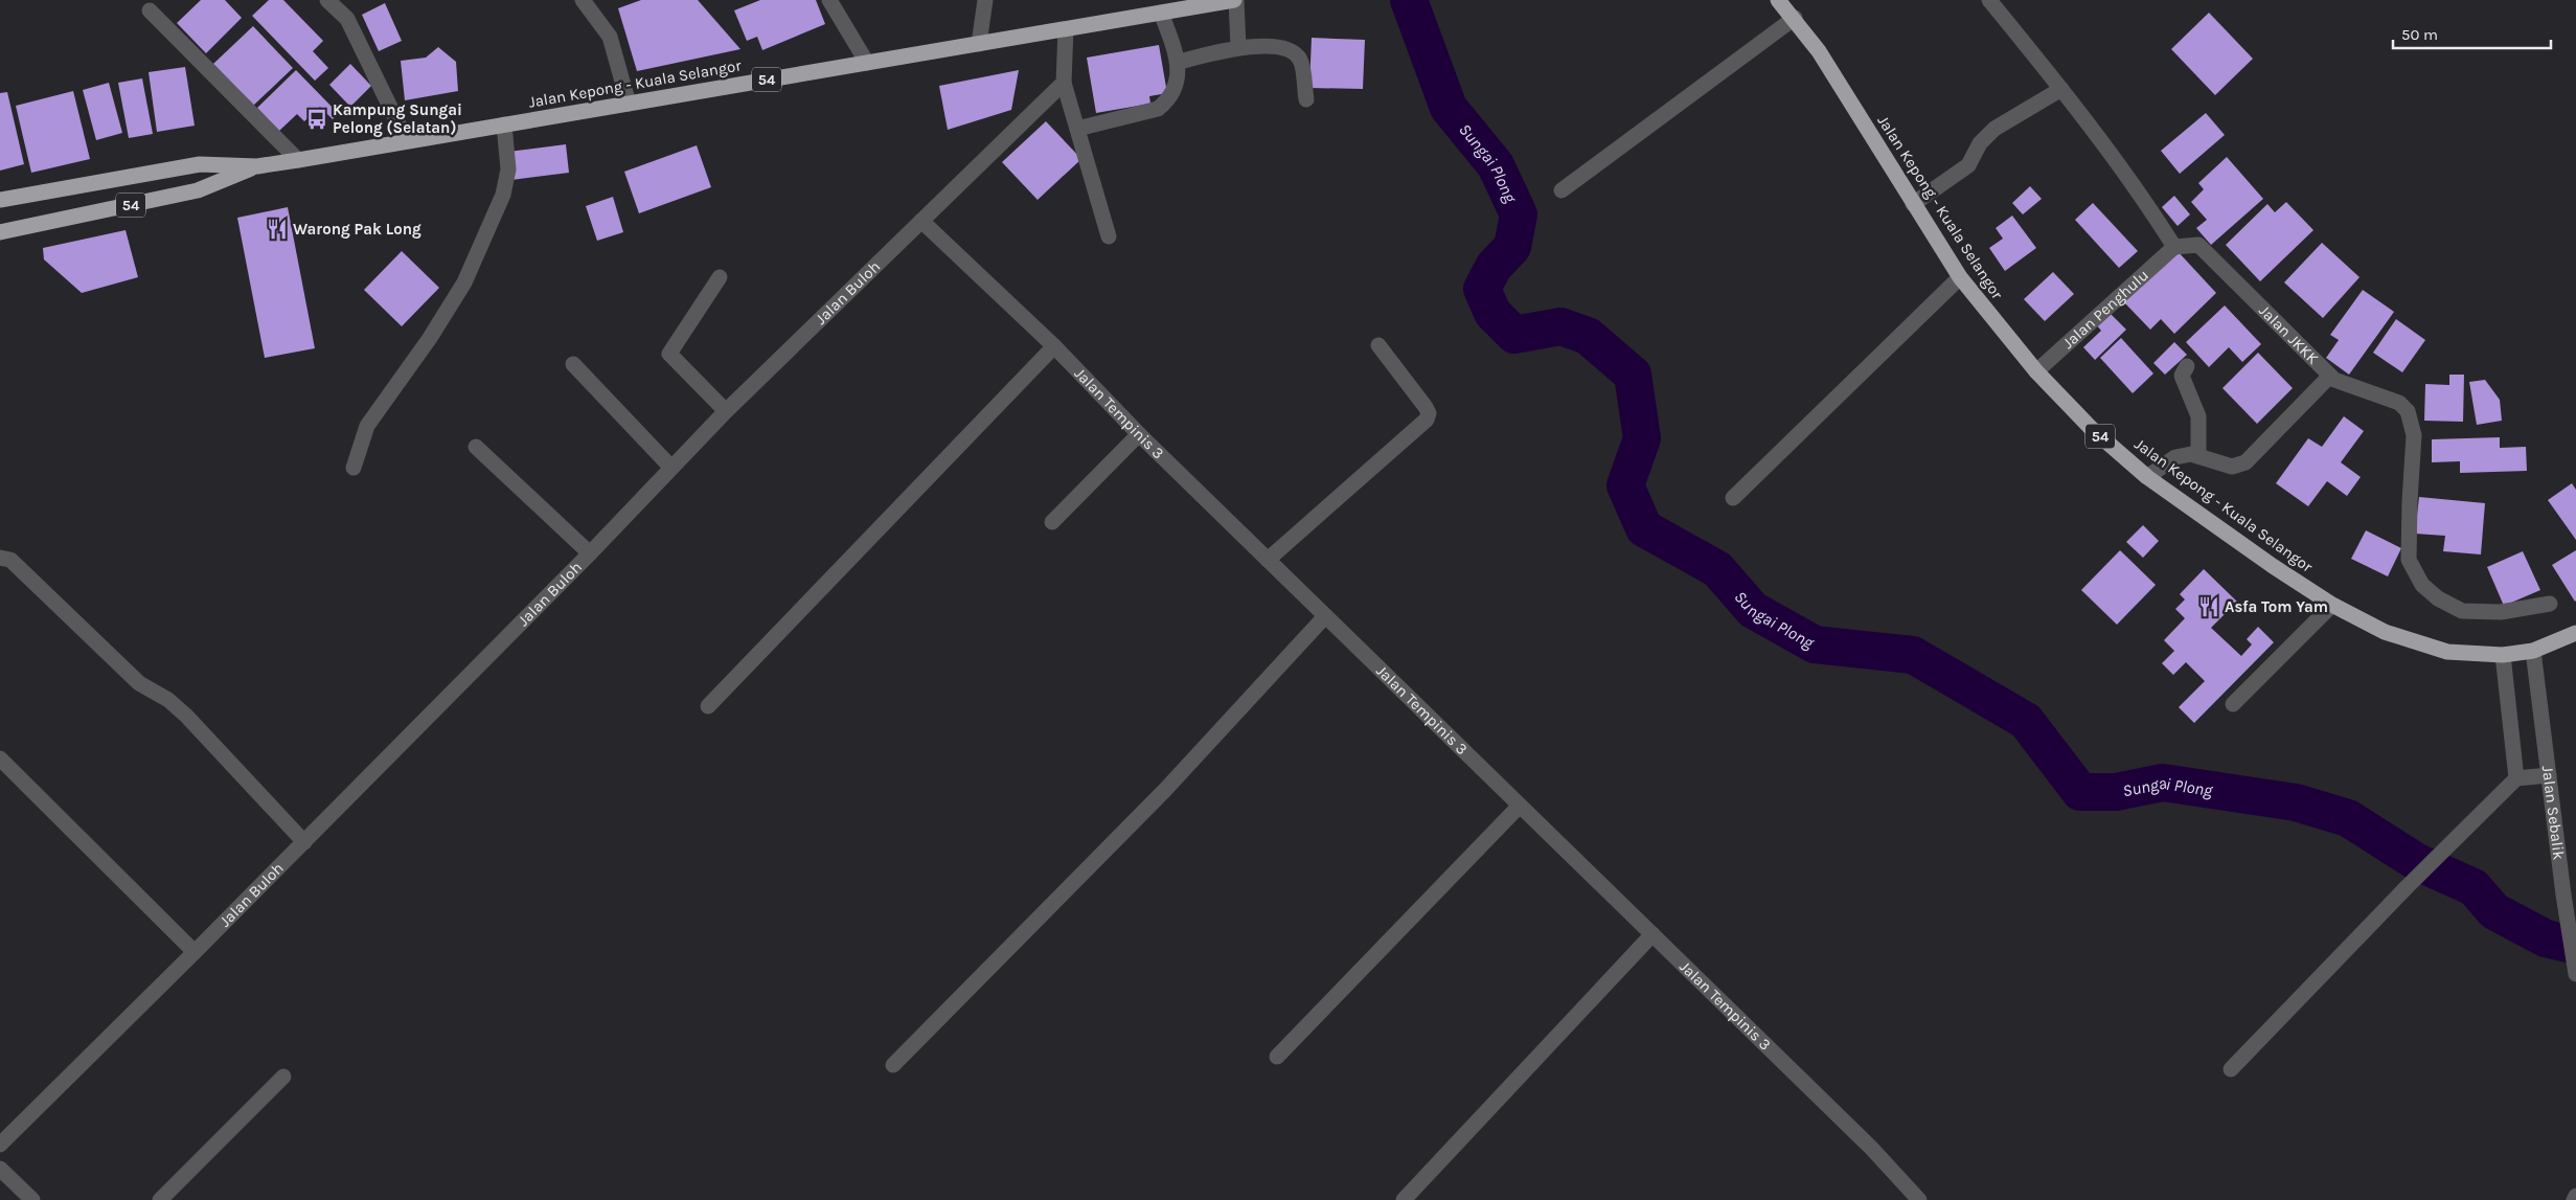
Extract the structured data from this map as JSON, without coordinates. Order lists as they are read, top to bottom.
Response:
{
  "streets": {
    "highway": ["54", "Jalan Kepong - Kuala Selangor"],
    "street": [
      "Jalan Buloh",
      "Jalan Penghulu",
      "Jalan JKKK",
      "Jalan Tempinis 3",
      "Jalan Sebalik"
    ]
  },
  "crossings": [
    ["Jalan Kepong - Kuala Selangor", "Jalan Penghulu"],
    ["Jalan Kepong - Kuala Selangor", "Jalan Sebalik"],
    ["Jalan Buloh", "Jalan Tempinis 3"],
    ["Jalan Penghulu", "Jalan JKKK"]
  ],
  "water": ["Sungai Plong"],
  "places": {
    "bus stop": ["Kampung Sungai Pelong (Selatan)"],
    "restaurant": ["Warong Pak Long", "Asfa Tom Yam"]
  },
  "scale_bar": "50 m"
}
